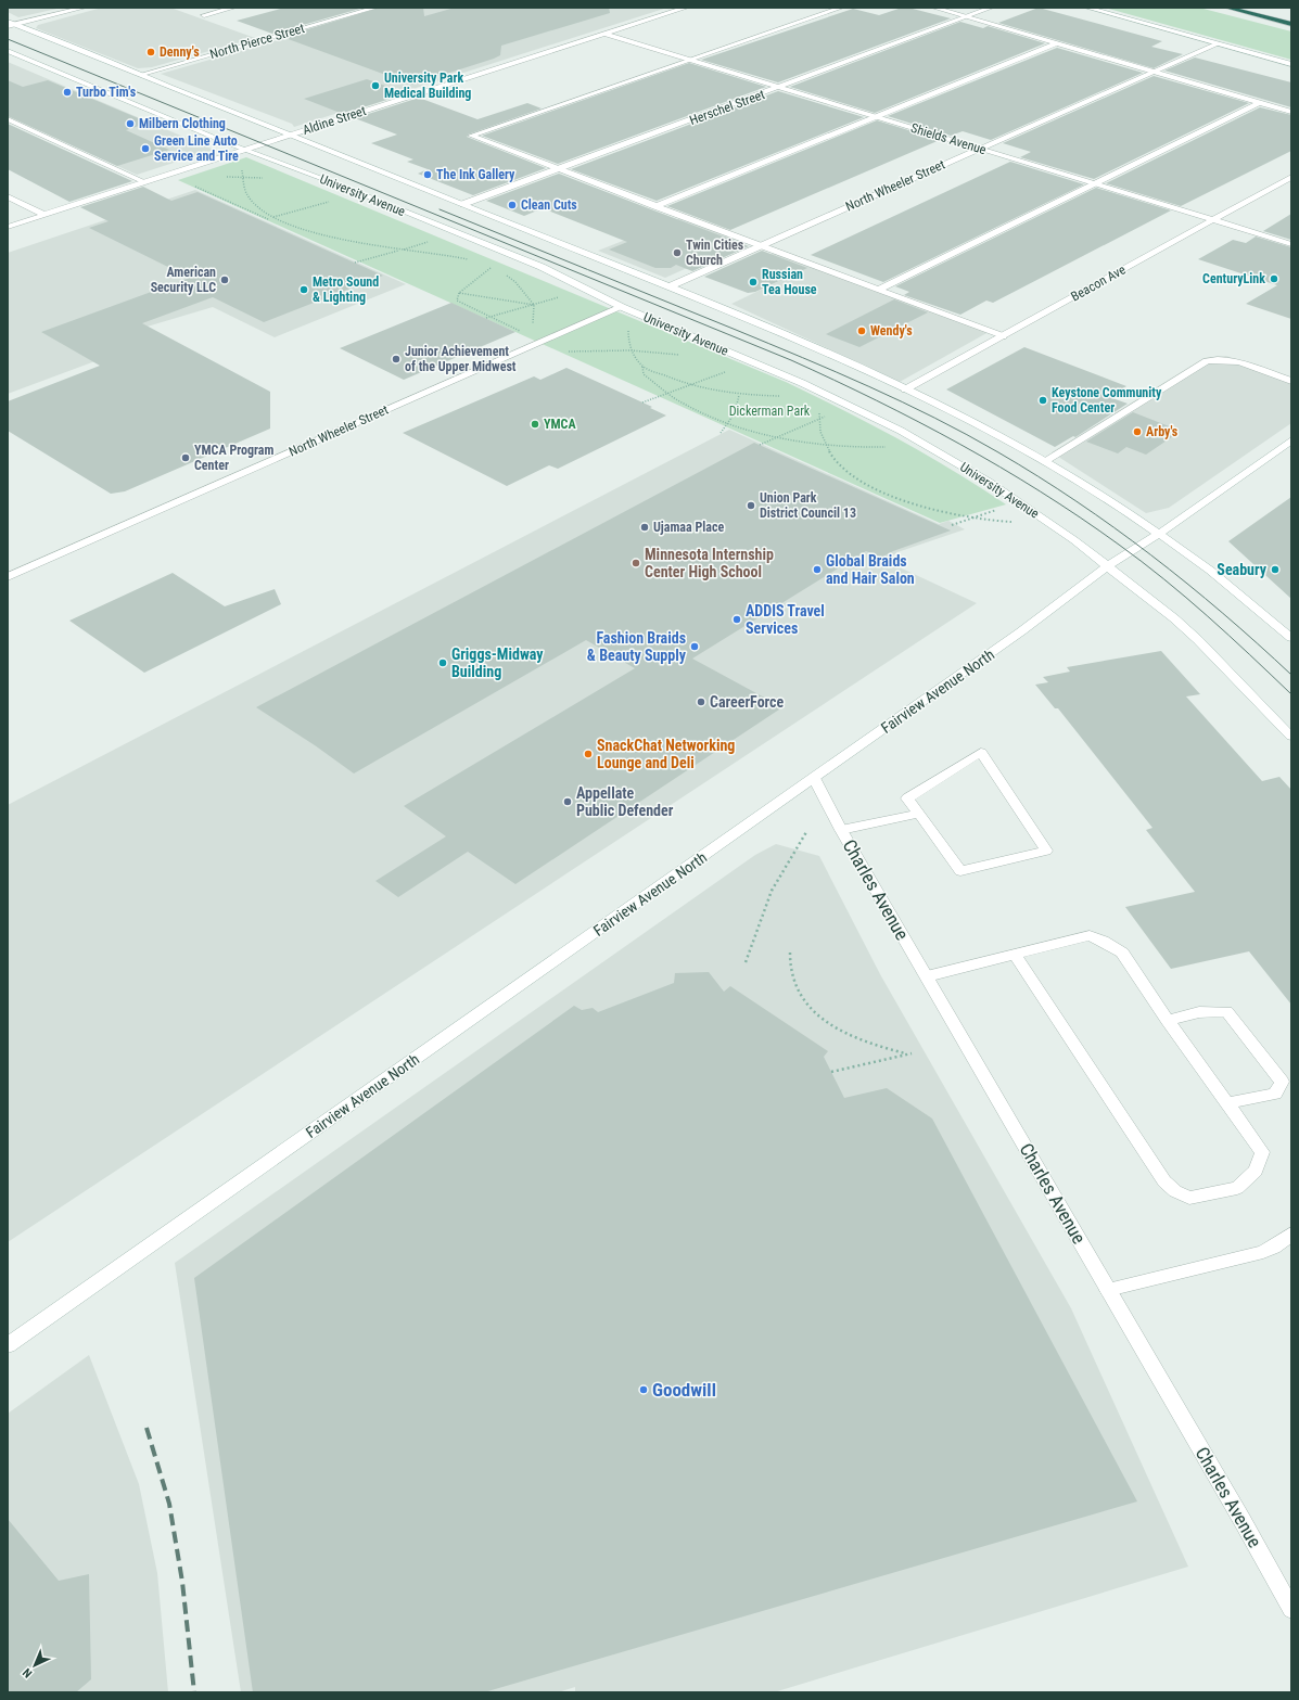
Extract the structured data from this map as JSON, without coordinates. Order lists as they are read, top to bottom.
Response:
{
  "streets": {
    "street": [
      "North Pierce Street",
      "Herschel Street",
      "Aldine Street",
      "Shields Avenue",
      "North Wheeler Street",
      "University Avenue",
      "Beacon Ave",
      "Fairview Avenue North",
      "Charles Avenue"
    ]
  },
  "crossings": [
    ["North Pierce Street", "University Avenue"],
    ["Herschel Street", "Shields Avenue"],
    ["Herschel Street", "University Avenue"],
    ["Aldine Street", "Shields Avenue"],
    ["Aldine Street", "University Avenue"],
    ["Shields Avenue", "North Wheeler Street"],
    ["Shields Avenue", "Beacon Ave"],
    ["North Wheeler Street", "University Avenue"],
    ["University Avenue", "Beacon Ave"],
    ["University Avenue", "Fairview Avenue North"],
    ["Fairview Avenue North", "Charles Avenue"]
  ],
  "parks": ["Dickerman Park"],
  "places": [
    "Denny's",
    "University Park Medical Building",
    "Turbo Tim's",
    "Milbern Clothing",
    "Green Line Auto Service and Tire",
    "The Ink Gallery",
    "Clean Cuts",
    "Twin Cities Church",
    "CenturyLink",
    "American Security LLC",
    "Russian Tea House",
    "Metro Sound & Lighting",
    "Wendy's",
    "Junior Achievement of the Upper Midwest",
    "Keystone Community Food Center",
    "YMCA",
    "Arby's",
    "YMCA Program Center",
    "Union Park District Council 13",
    "Ujamaa Place",
    "Minnesota Internship Center High School",
    "Global Braids and Hair Salon",
    "Seabury",
    "ADDIS Travel Services",
    "Fashion Braids & Beauty Supply",
    "Griggs-Midway Building",
    "CareerForce",
    "SnackChat Networking Lounge and Deli",
    "Appellate Public Defender",
    "Goodwill"
  ],
  "north": "bottom left"
}
